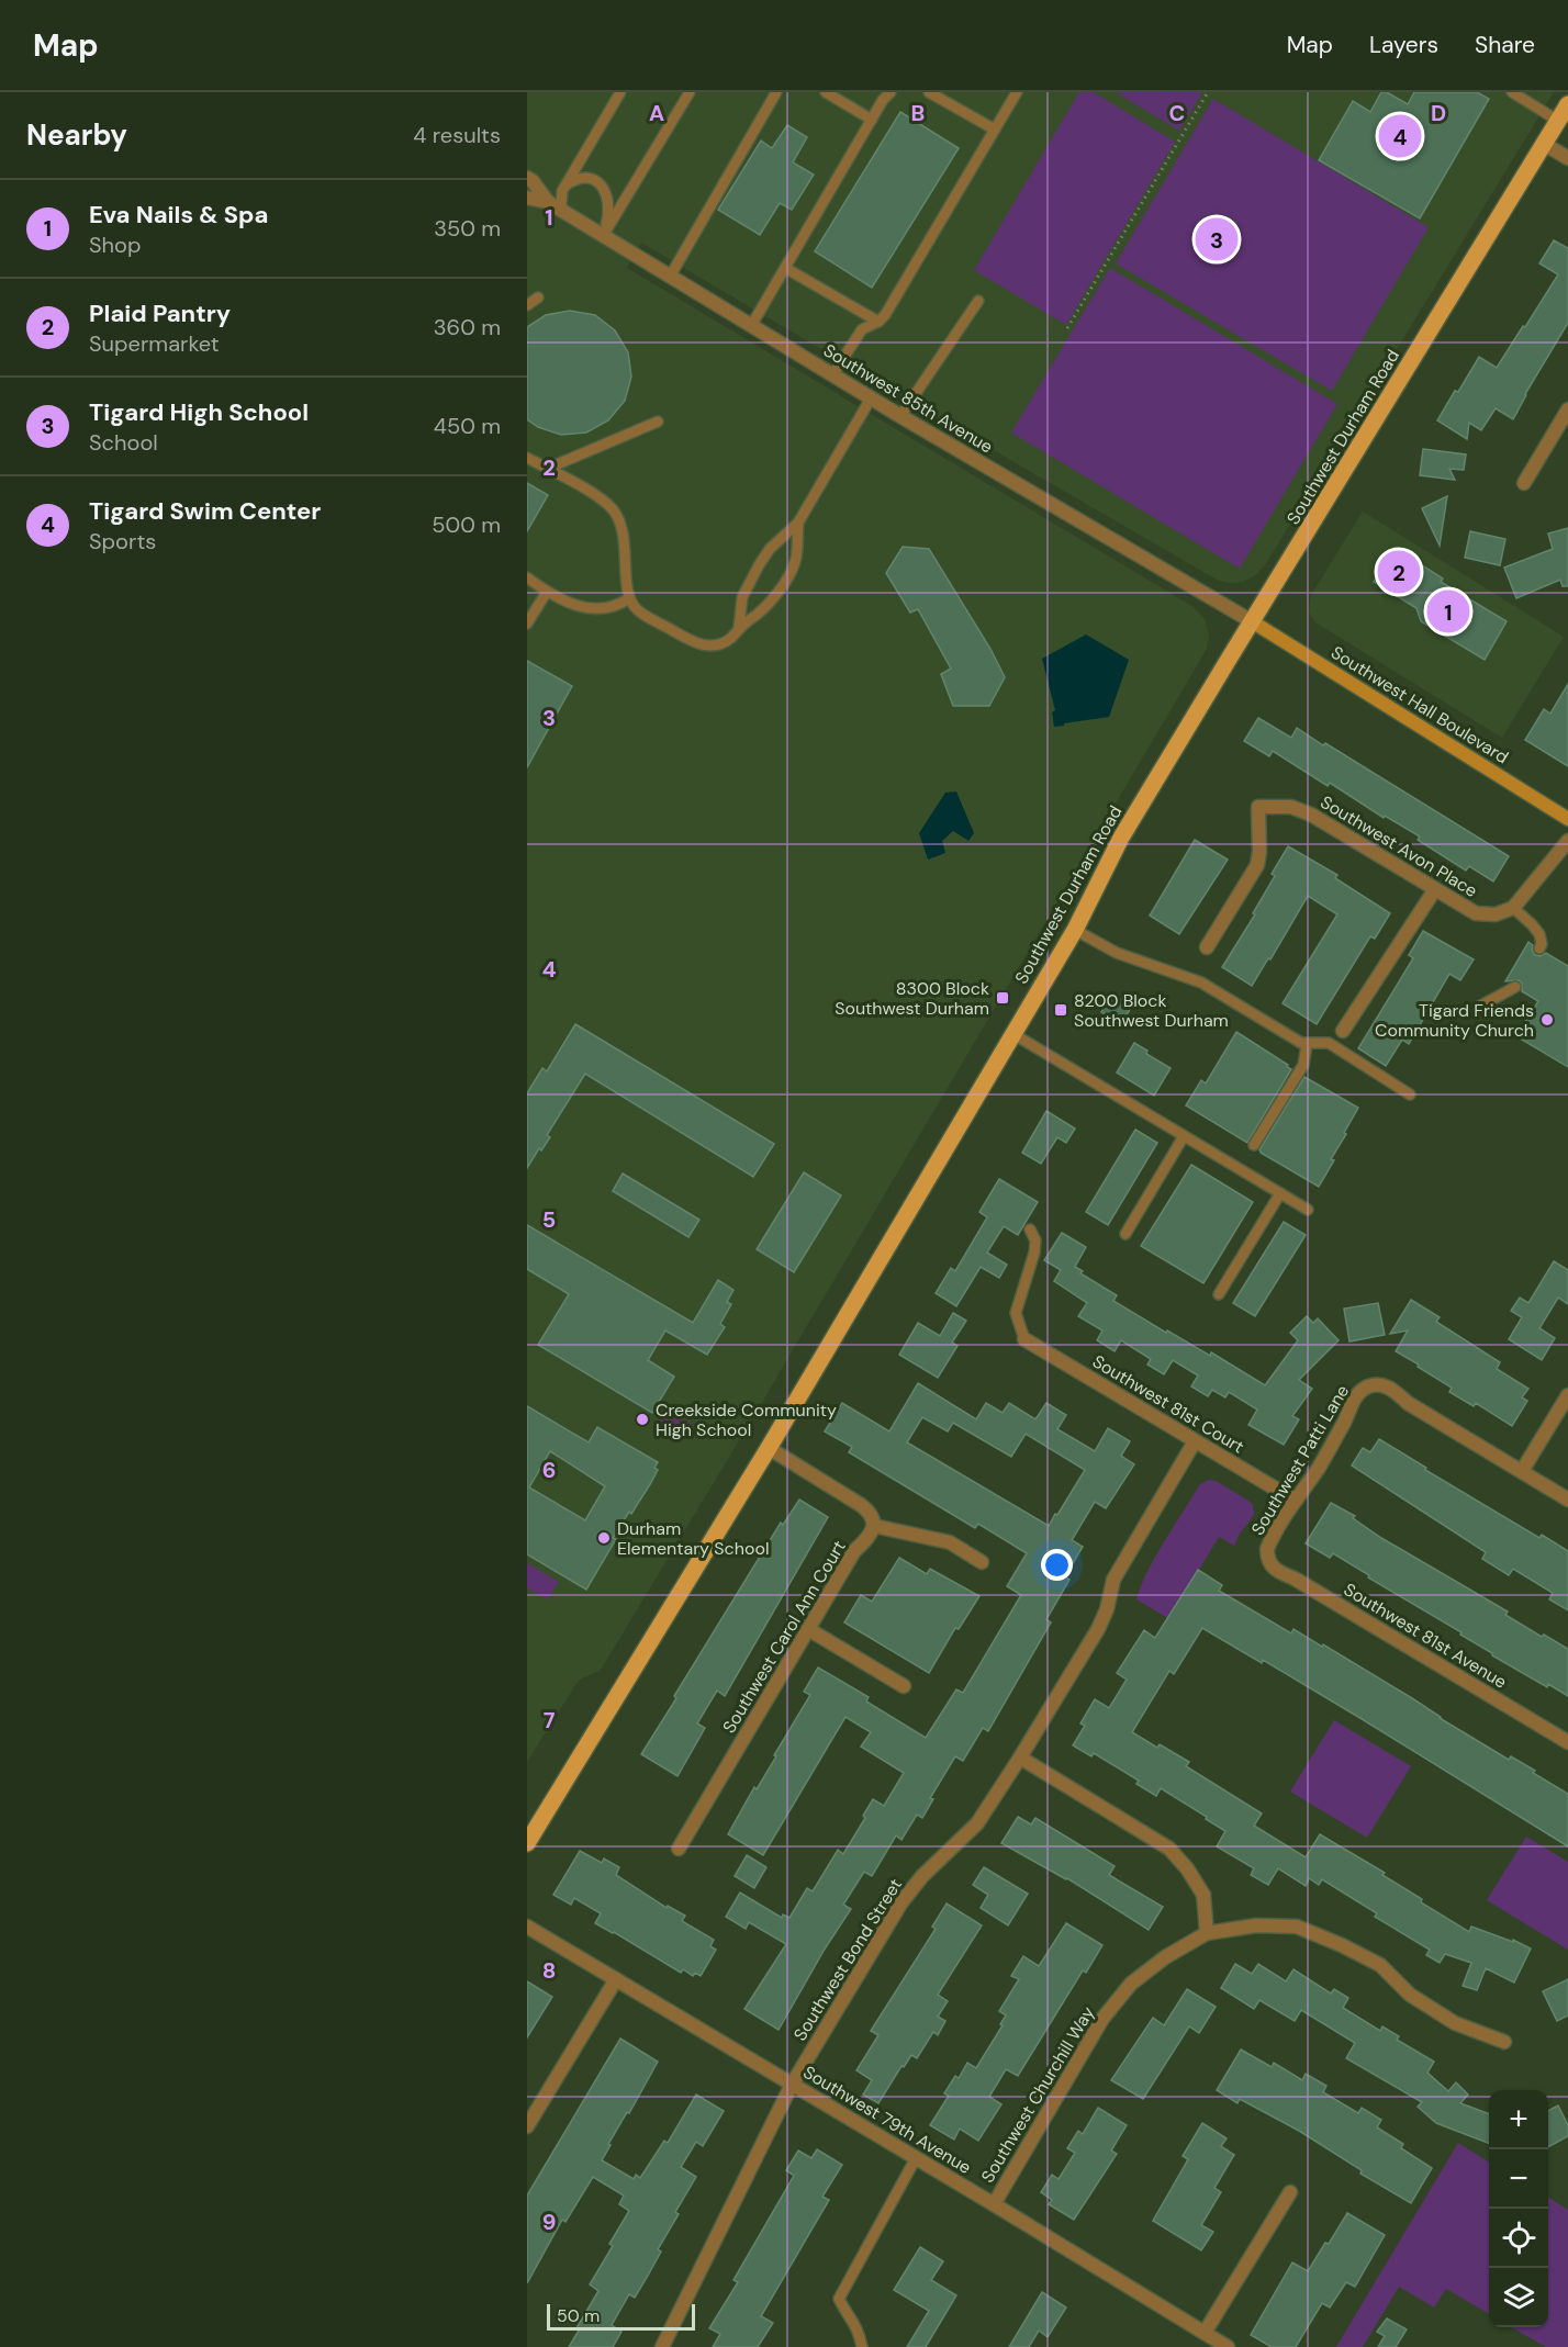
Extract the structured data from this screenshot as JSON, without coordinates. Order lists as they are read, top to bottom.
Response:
{
  "streets": {
    "main road": ["Southwest Durham Road", "Southwest Hall Boulevard"],
    "street": [
      "Southwest 85th Avenue",
      "Southwest Avon Place",
      "Southwest 81st Court",
      "Southwest Patti Lane",
      "Southwest 81st Avenue",
      "Southwest Carol Ann Court",
      "Southwest Bond Street",
      "Southwest Churchill Way",
      "Southwest 79th Avenue"
    ]
  },
  "crossings": [
    ["Southwest 85th Avenue", "Southwest Durham Road"],
    ["Southwest 85th Avenue", "Southwest Hall Boulevard"],
    ["Southwest Durham Road", "Southwest Hall Boulevard"],
    ["Southwest 81st Court", "Southwest Patti Lane"],
    ["Southwest 81st Court", "Southwest Bond Street"],
    ["Southwest Patti Lane", "Southwest 81st Avenue"],
    ["Southwest Bond Street", "Southwest 79th Avenue"],
    ["Southwest Churchill Way", "Southwest 79th Avenue"]
  ],
  "places": {
    "transit": ["8300 Block Southwest Durham", "8200 Block Southwest Durham"],
    "other": ["Tigard Friends Community Church", "Creekside Community High School", "Durham Elementary School"]
  },
  "scale_bar": "50 m",
  "page": {
    "header": "Map",
    "nav": ["Map", "Layers", "Share"],
    "heading": ["Nearby", "4 results"],
    "pins": [
      "4",
      "3",
      "2",
      "1"
    ],
    "list": [
      {
        "mark": "1",
        "name": "Eva Nails & Spa",
        "note": "Shop",
        "value": "350 m"
      },
      {
        "mark": "2",
        "name": "Plaid Pantry",
        "note": "Supermarket",
        "value": "360 m"
      },
      {
        "mark": "3",
        "name": "Tigard High School",
        "note": "School",
        "value": "450 m"
      },
      {
        "mark": "4",
        "name": "Tigard Swim Center",
        "note": "Sports",
        "value": "500 m"
      }
    ],
    "map_buttons": ["+", "−"],
    "scale": "50 m"
  },
  "grid": {
    "columns": [
      "A",
      "B",
      "C",
      "D"
    ],
    "rows": [
      "1",
      "2",
      "3",
      "4",
      "5",
      "6",
      "7",
      "8",
      "9"
    ]
  }
}
